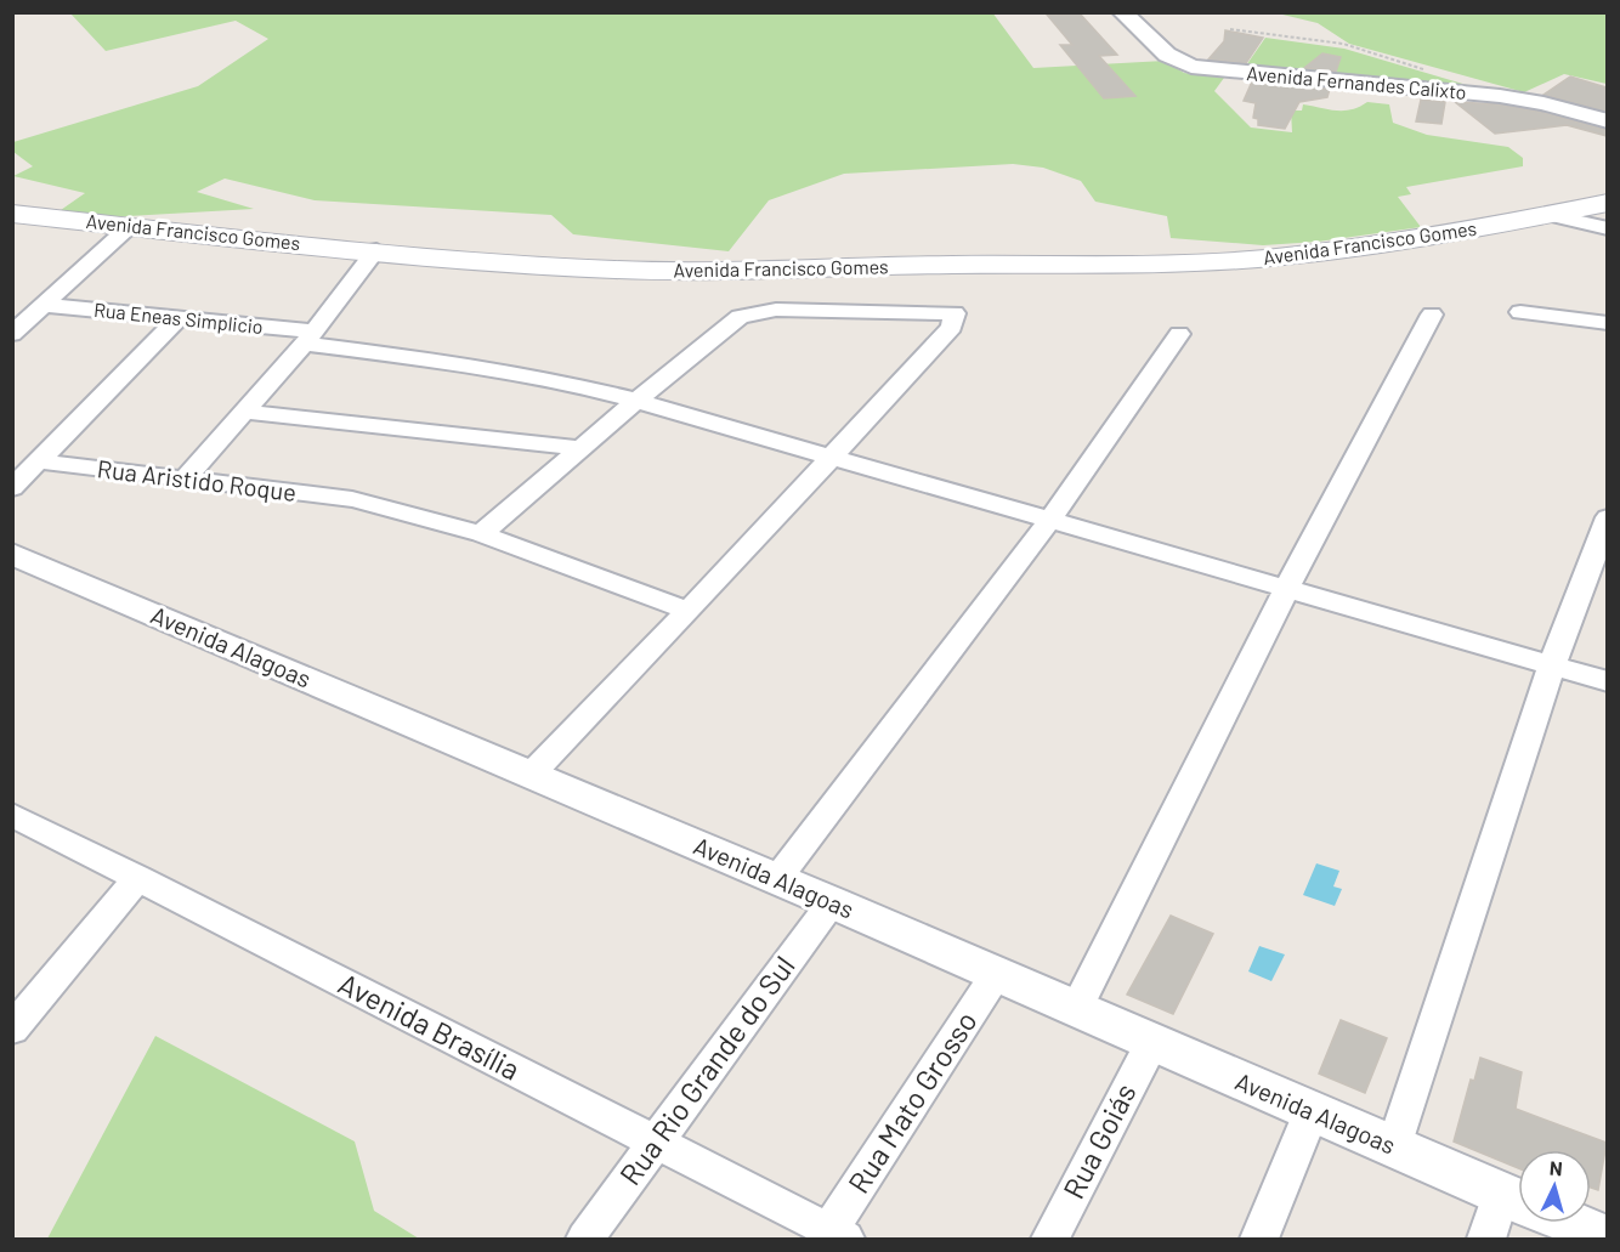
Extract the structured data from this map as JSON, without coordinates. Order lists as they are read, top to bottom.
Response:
{
  "streets": {
    "main road": ["Avenida Francisco Gomes"],
    "street": [
      "Avenida Fernandes Calixto",
      "Rua Eneas Simplicio",
      "Rua Aristido Roque",
      "Avenida Alagoas",
      "Avenida Brasília",
      "Rua Rio Grande do Sul",
      "Rua Mato Grosso",
      "Rua Goiás"
    ]
  },
  "crossings": [
    ["Avenida Alagoas", "Rua Rio Grande do Sul"],
    ["Avenida Alagoas", "Rua Mato Grosso"],
    ["Avenida Alagoas", "Rua Goiás"],
    ["Avenida Brasília", "Rua Rio Grande do Sul"],
    ["Avenida Brasília", "Rua Mato Grosso"]
  ],
  "north": "top"
}
